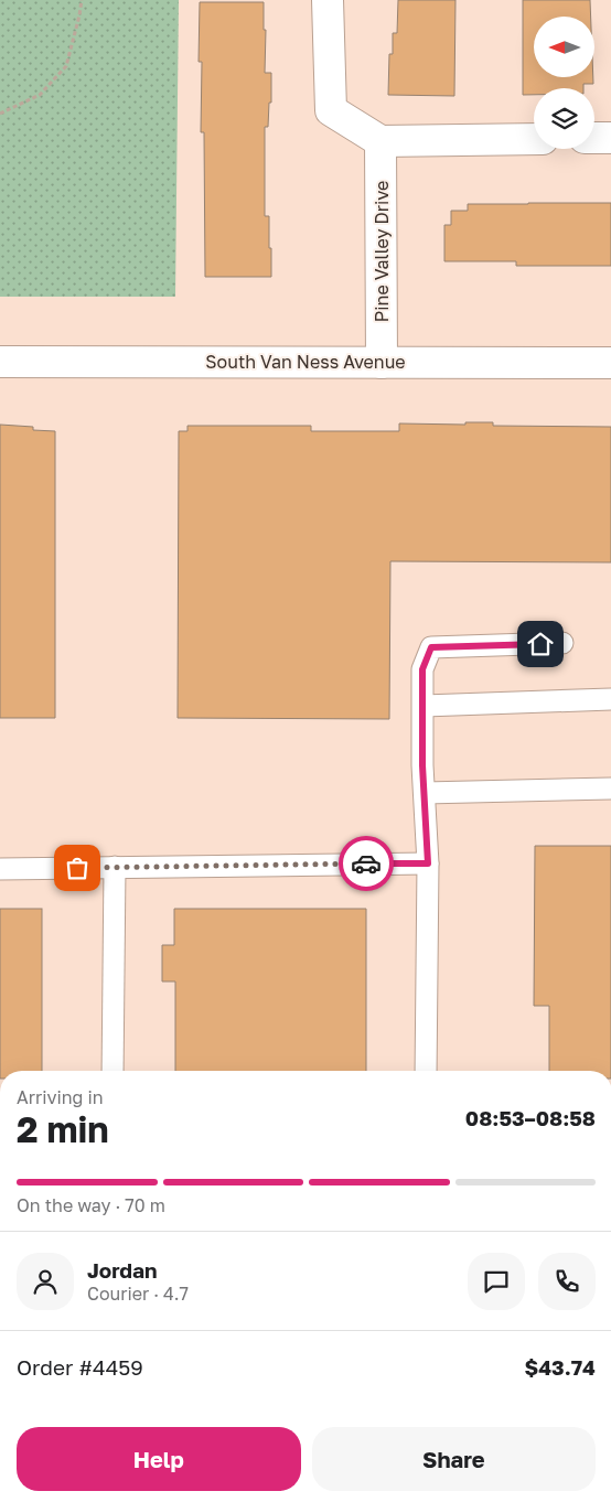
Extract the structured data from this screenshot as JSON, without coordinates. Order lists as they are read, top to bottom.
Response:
{
  "streets": {
    "main road": ["Pine Valley Drive", "South Van Ness Avenue"]
  },
  "crossings": [
    ["Pine Valley Drive", "South Van Ness Avenue"]
  ],
  "north": "left",
  "page": {
    "heading": ["2 min", "Arriving in", "08:53–08:58"],
    "panel": [
      "Jordan",
      "Courier · 4.7",
      "Order #4459",
      "$43.74"
    ],
    "bar": "On the way · 70 m",
    "buttons": ["Help", "Share"]
  }
}
